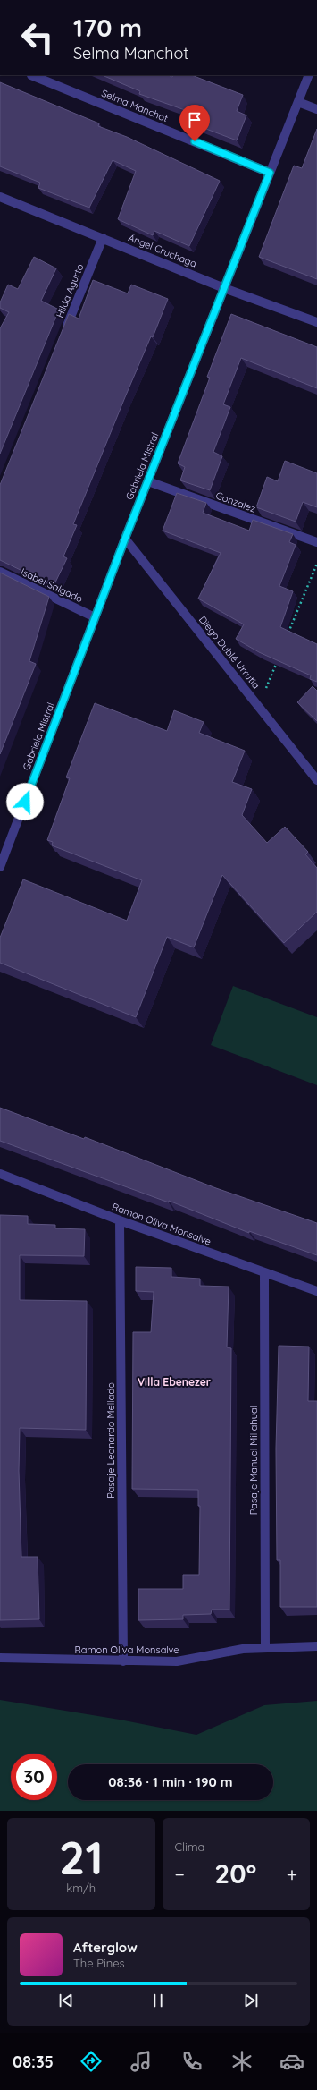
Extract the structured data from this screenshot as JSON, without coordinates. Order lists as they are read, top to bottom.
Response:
{
  "streets": {
    "street": [
      "Selma Manchot",
      "Ángel Cruchaga",
      "Hilda Agurto",
      "Gabriela Mistral",
      "Gonzalez",
      "Isabel Salgado",
      "Diego Dublé Urrutia",
      "Ramon Oliva Monsalve",
      "Pasaje Leonardo Mellado",
      "Pasaje Manuel Millahual"
    ]
  },
  "crossings": [
    ["Selma Manchot", "Gabriela Mistral"],
    ["Ángel Cruchaga", "Hilda Agurto"],
    ["Ángel Cruchaga", "Gabriela Mistral"],
    ["Gabriela Mistral", "Gonzalez"],
    ["Gabriela Mistral", "Isabel Salgado"],
    ["Gabriela Mistral", "Diego Dublé Urrutia"],
    ["Ramon Oliva Monsalve", "Pasaje Leonardo Mellado"],
    ["Ramon Oliva Monsalve", "Pasaje Manuel Millahual"]
  ],
  "districts": ["Villa Ebenezer"],
  "page": {
    "turn": ["170 m", "Selma Manchot"],
    "limit": "30",
    "trip": "08:36 · 1 min · 190 m",
    "tile": [
      ["21", "km/h"],
      "Clima"
    ],
    "heat": ["−", "20°", "+"],
    "song": ["Afterglow", "The Pines"],
    "tabs": "08:35"
  }
}
